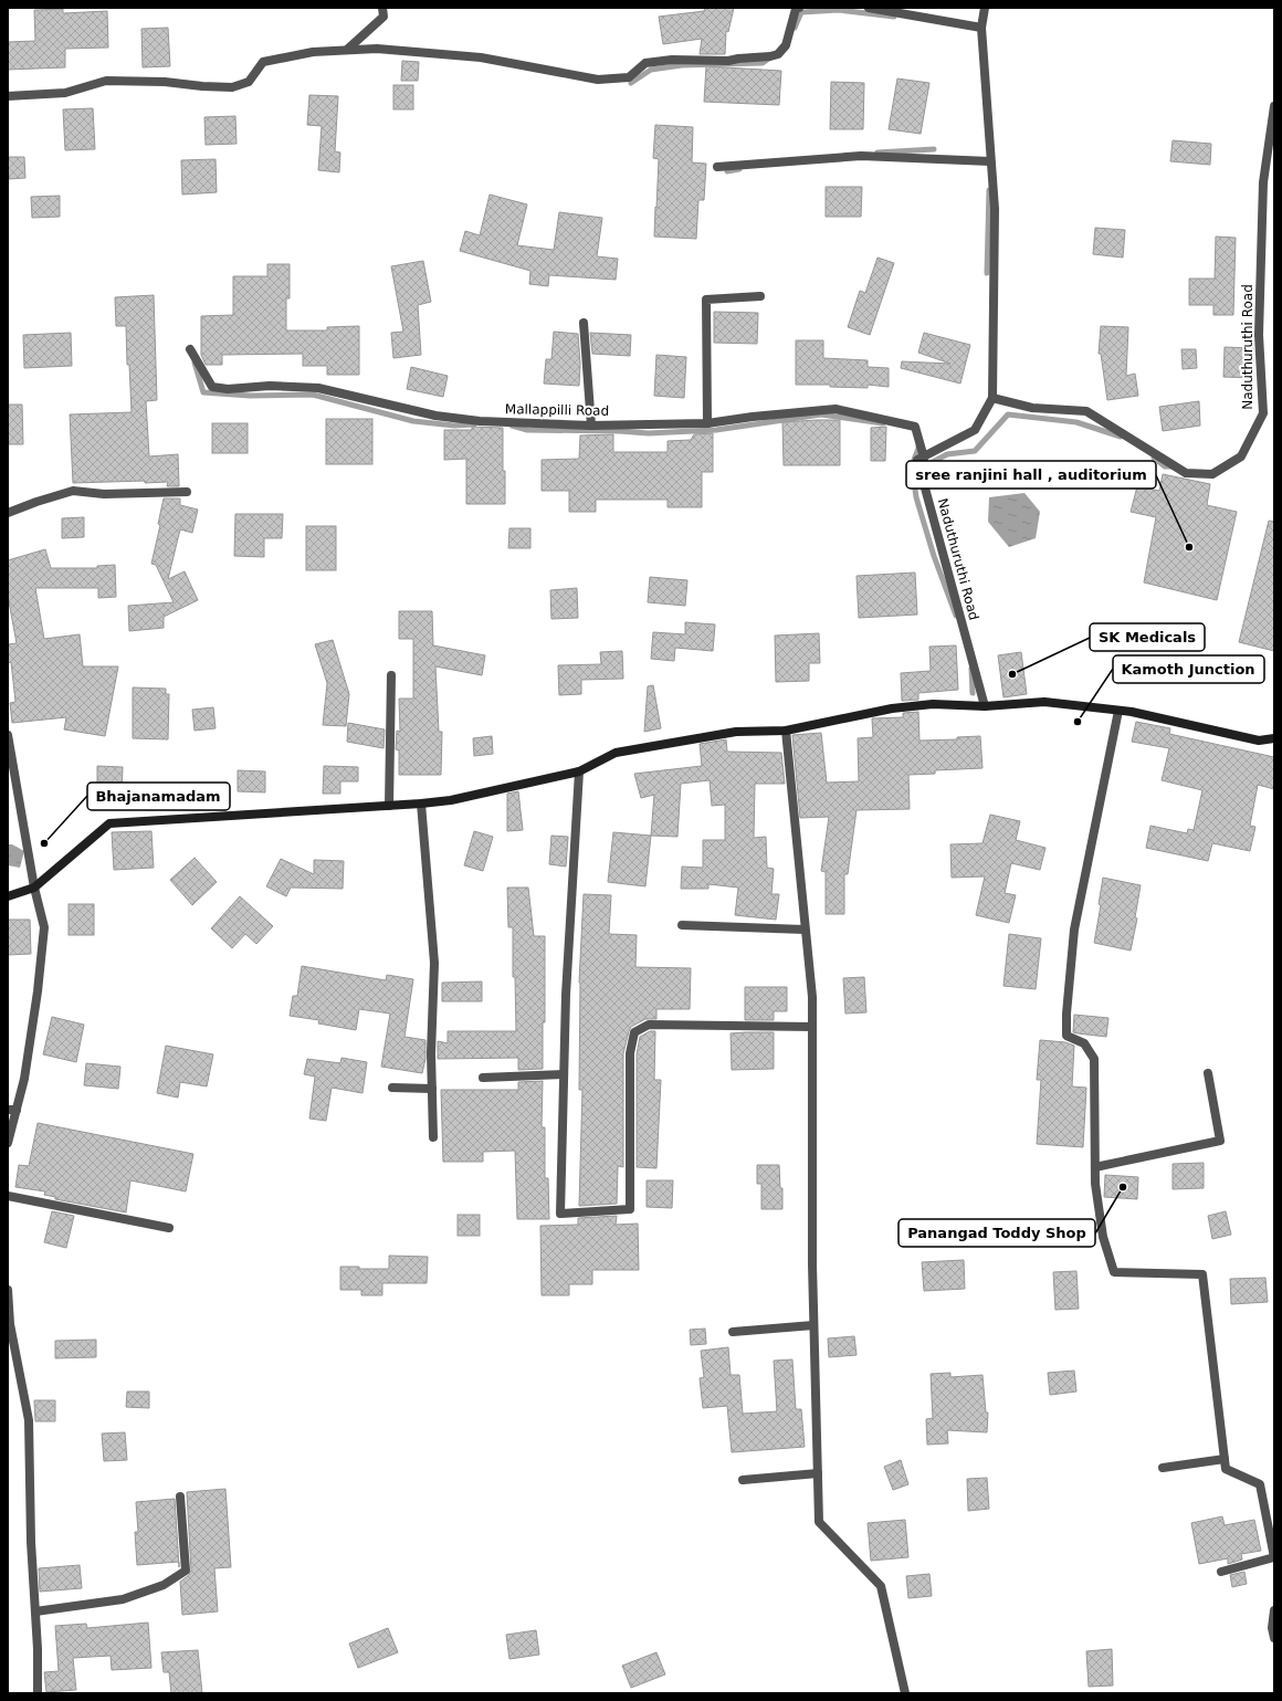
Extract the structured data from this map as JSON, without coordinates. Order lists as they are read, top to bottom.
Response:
{
  "streets": {
    "street": ["Naduthuruthi Road", "Mallappilli Road"]
  },
  "crossings": [
    ["Naduthuruthi Road", "Mallappilli Road"]
  ],
  "places": [
    "sree ranjini hall , auditorium",
    "SK Medicals",
    "Kamoth Junction",
    "Bhajanamadam",
    "Panangad Toddy Shop"
  ]
}
